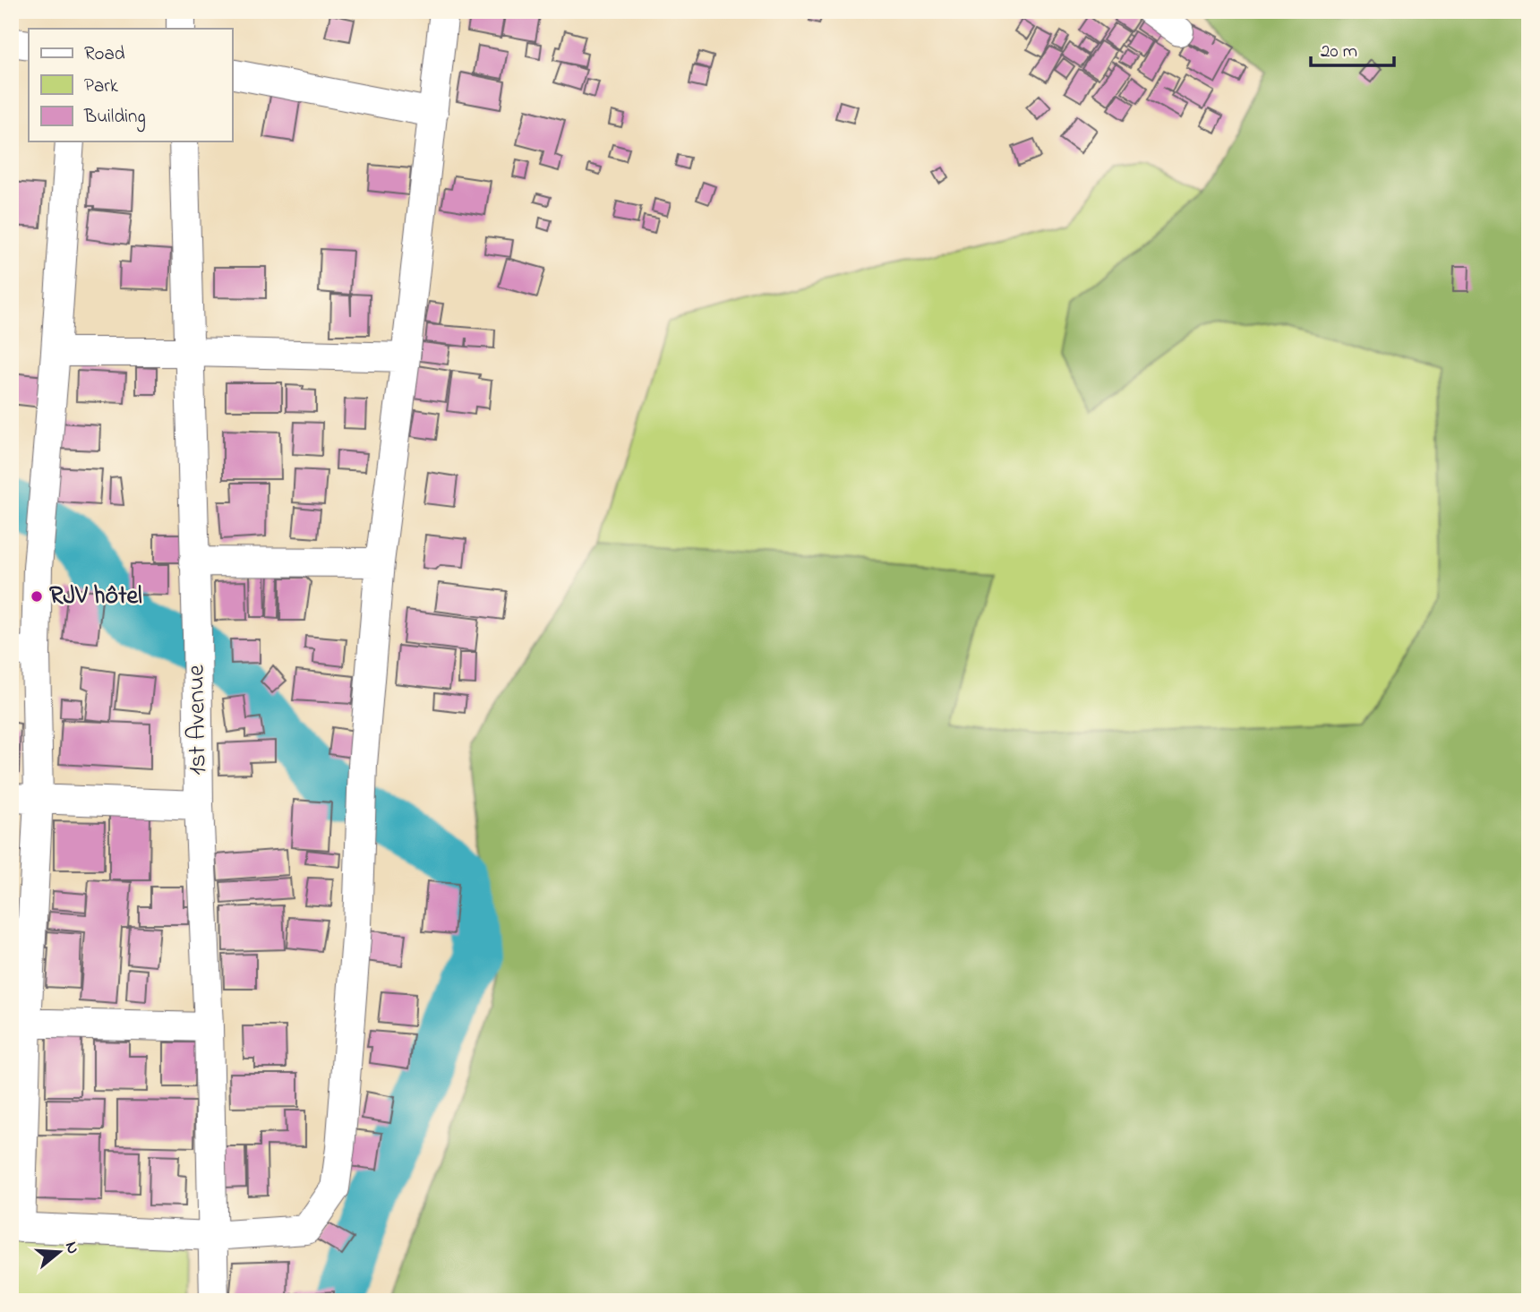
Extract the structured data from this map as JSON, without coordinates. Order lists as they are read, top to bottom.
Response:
{
  "streets": {
    "street": ["1st Avenue"]
  },
  "places": ["RJV hôtel"],
  "legend": ["Road", "Park", "Building"],
  "scale_bar": "20 m",
  "north": "right"
}
